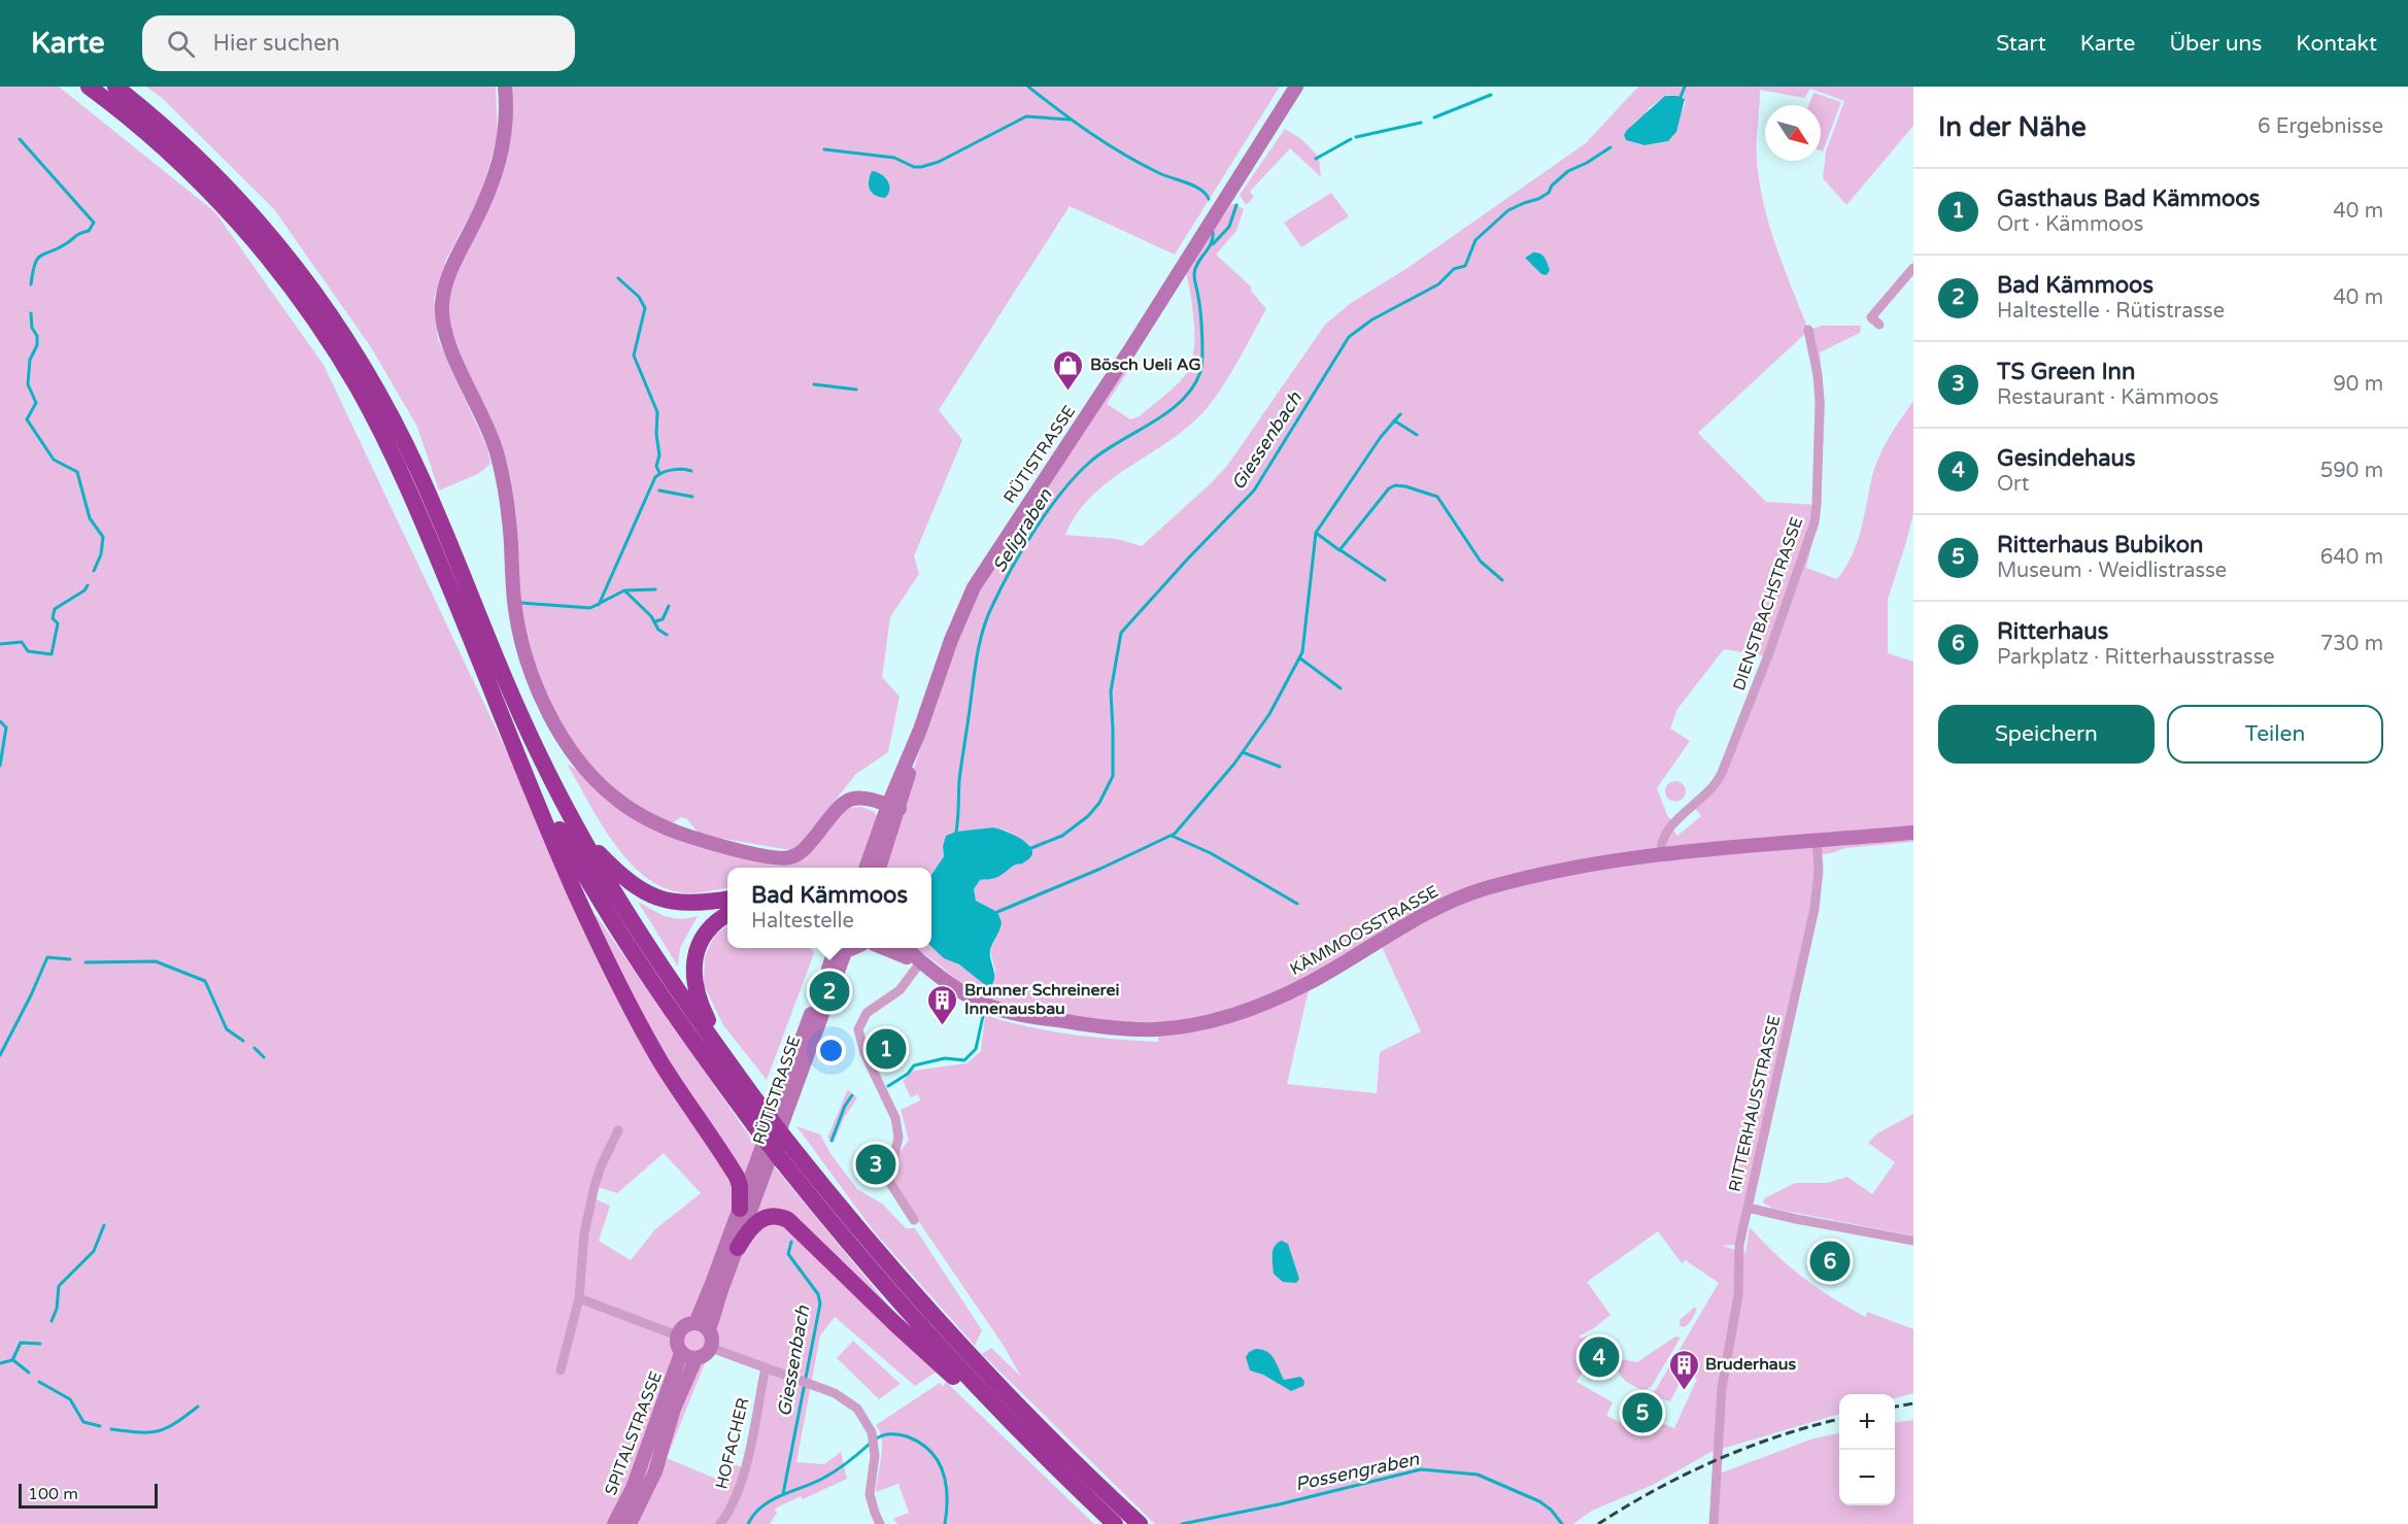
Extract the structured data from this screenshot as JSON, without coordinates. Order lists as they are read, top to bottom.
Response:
{
  "streets": {
    "street": [
      "RÜTISTRASSE",
      "DIENSTBACHSTRASSE",
      "KÄMMOOSSTRASSE",
      "RITTERHAUSSTRASSE",
      "SPITALSTRASSE",
      "HOFACHER"
    ]
  },
  "crossings": [
    ["DIENSTBACHSTRASSE", "KÄMMOOSSTRASSE"],
    ["KÄMMOOSSTRASSE", "RITTERHAUSSTRASSE"]
  ],
  "water": ["Giessenbach", "Seligraben", "Possengraben"],
  "places": {
    "shop": ["Bösch Ueli AG"],
    "building": ["Brunner Schreinerei Innenausbau", "Bruderhaus"]
  },
  "scale_bar": "100 m",
  "north": "bottom right",
  "page": {
    "header": "Karte",
    "search": "Hier suchen",
    "nav": [
      "Start",
      "Karte",
      "Über uns",
      "Kontakt"
    ],
    "heading": ["In der Nähe", "6 Ergebnisse"],
    "list": [
      {
        "mark": "1",
        "name": "Gasthaus Bad Kämmoos",
        "note": "Ort · Kämmoos",
        "value": "40 m"
      },
      {
        "mark": "2",
        "name": "Bad Kämmoos",
        "note": "Haltestelle · Rütistrasse",
        "value": "40 m"
      },
      {
        "mark": "3",
        "name": "TS Green Inn",
        "note": "Restaurant · Kämmoos",
        "value": "90 m"
      },
      {
        "mark": "4",
        "name": "Gesindehaus",
        "note": "Ort",
        "value": "590 m"
      },
      {
        "mark": "5",
        "name": "Ritterhaus Bubikon",
        "note": "Museum · Weidlistrasse",
        "value": "640 m"
      },
      {
        "mark": "6",
        "name": "Ritterhaus",
        "note": "Parkplatz · Ritterhausstrasse",
        "value": "730 m"
      }
    ],
    "buttons": ["Speichern", "Teilen"],
    "popup": ["Bad Kämmoos", "Haltestelle"],
    "pins": [
      "2",
      "1",
      "3",
      "6",
      "4",
      "5"
    ],
    "map_buttons": ["+", "−"],
    "scale": "100 m"
  }
}
